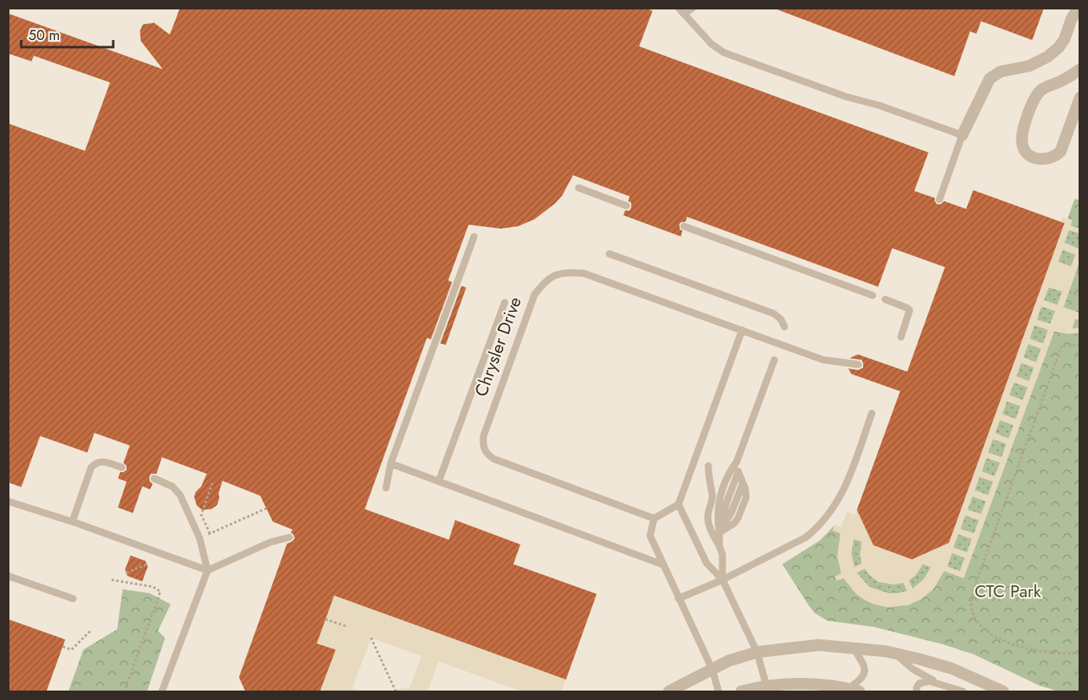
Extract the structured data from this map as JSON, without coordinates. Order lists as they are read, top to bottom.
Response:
{
  "streets": {
    "lane": ["Chrysler Drive"]
  },
  "parks": ["CTC Park"],
  "scale_bar": "50 m"
}
